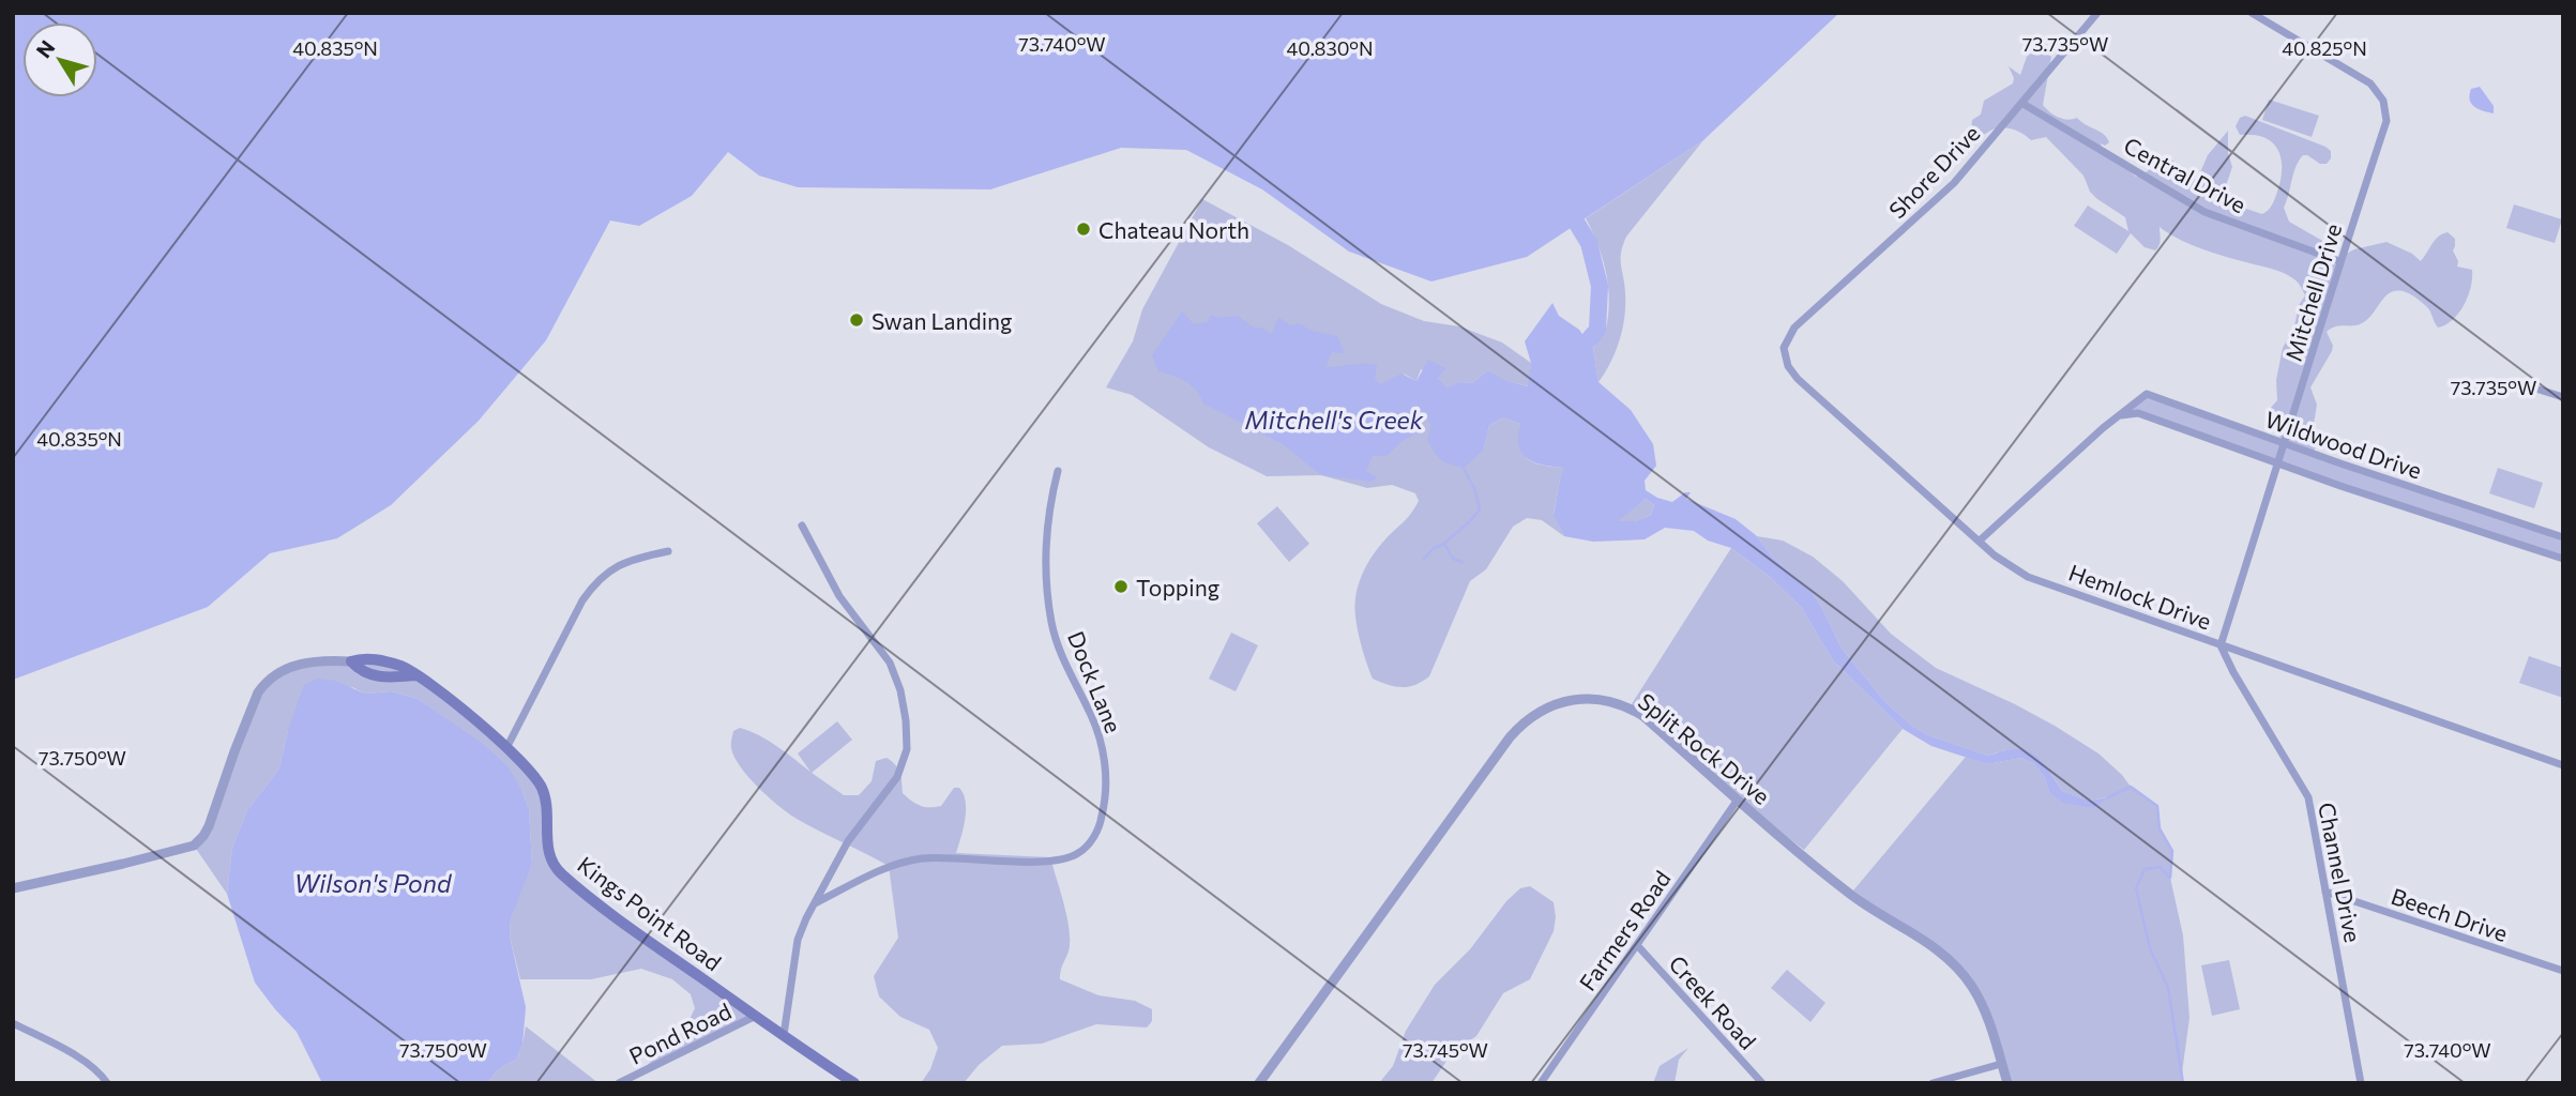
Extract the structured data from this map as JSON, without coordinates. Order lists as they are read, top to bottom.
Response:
{
  "streets": {
    "main road": ["Kings Point Road"],
    "street": [
      "Shore Drive",
      "Central Drive",
      "Mitchell Drive",
      "Wildwood Drive",
      "Hemlock Drive",
      "Dock Lane",
      "Split Rock Drive",
      "Channel Drive",
      "Beech Drive",
      "Farmers Road",
      "Creek Road",
      "Pond Road"
    ]
  },
  "crossings": [
    ["Shore Drive", "Central Drive"],
    ["Shore Drive", "Hemlock Drive"],
    ["Central Drive", "Mitchell Drive"],
    ["Mitchell Drive", "Wildwood Drive"],
    ["Mitchell Drive", "Hemlock Drive"],
    ["Mitchell Drive", "Channel Drive"],
    ["Wildwood Drive", "Hemlock Drive"],
    ["Hemlock Drive", "Channel Drive"],
    ["Split Rock Drive", "Farmers Road"],
    ["Channel Drive", "Beech Drive"],
    ["Kings Point Road", "Pond Road"],
    ["Farmers Road", "Creek Road"]
  ],
  "water": ["Mitchell's Creek", "Wilson's Pond"],
  "places": ["Chateau North", "Swan Landing", "Topping"],
  "north": "top left",
  "coordinates": [
    "73.740°W",
    "73.735°W",
    "40.835°N",
    "40.830°N",
    "40.825°N",
    "73.750°W",
    "73.745°W"
  ]
}
